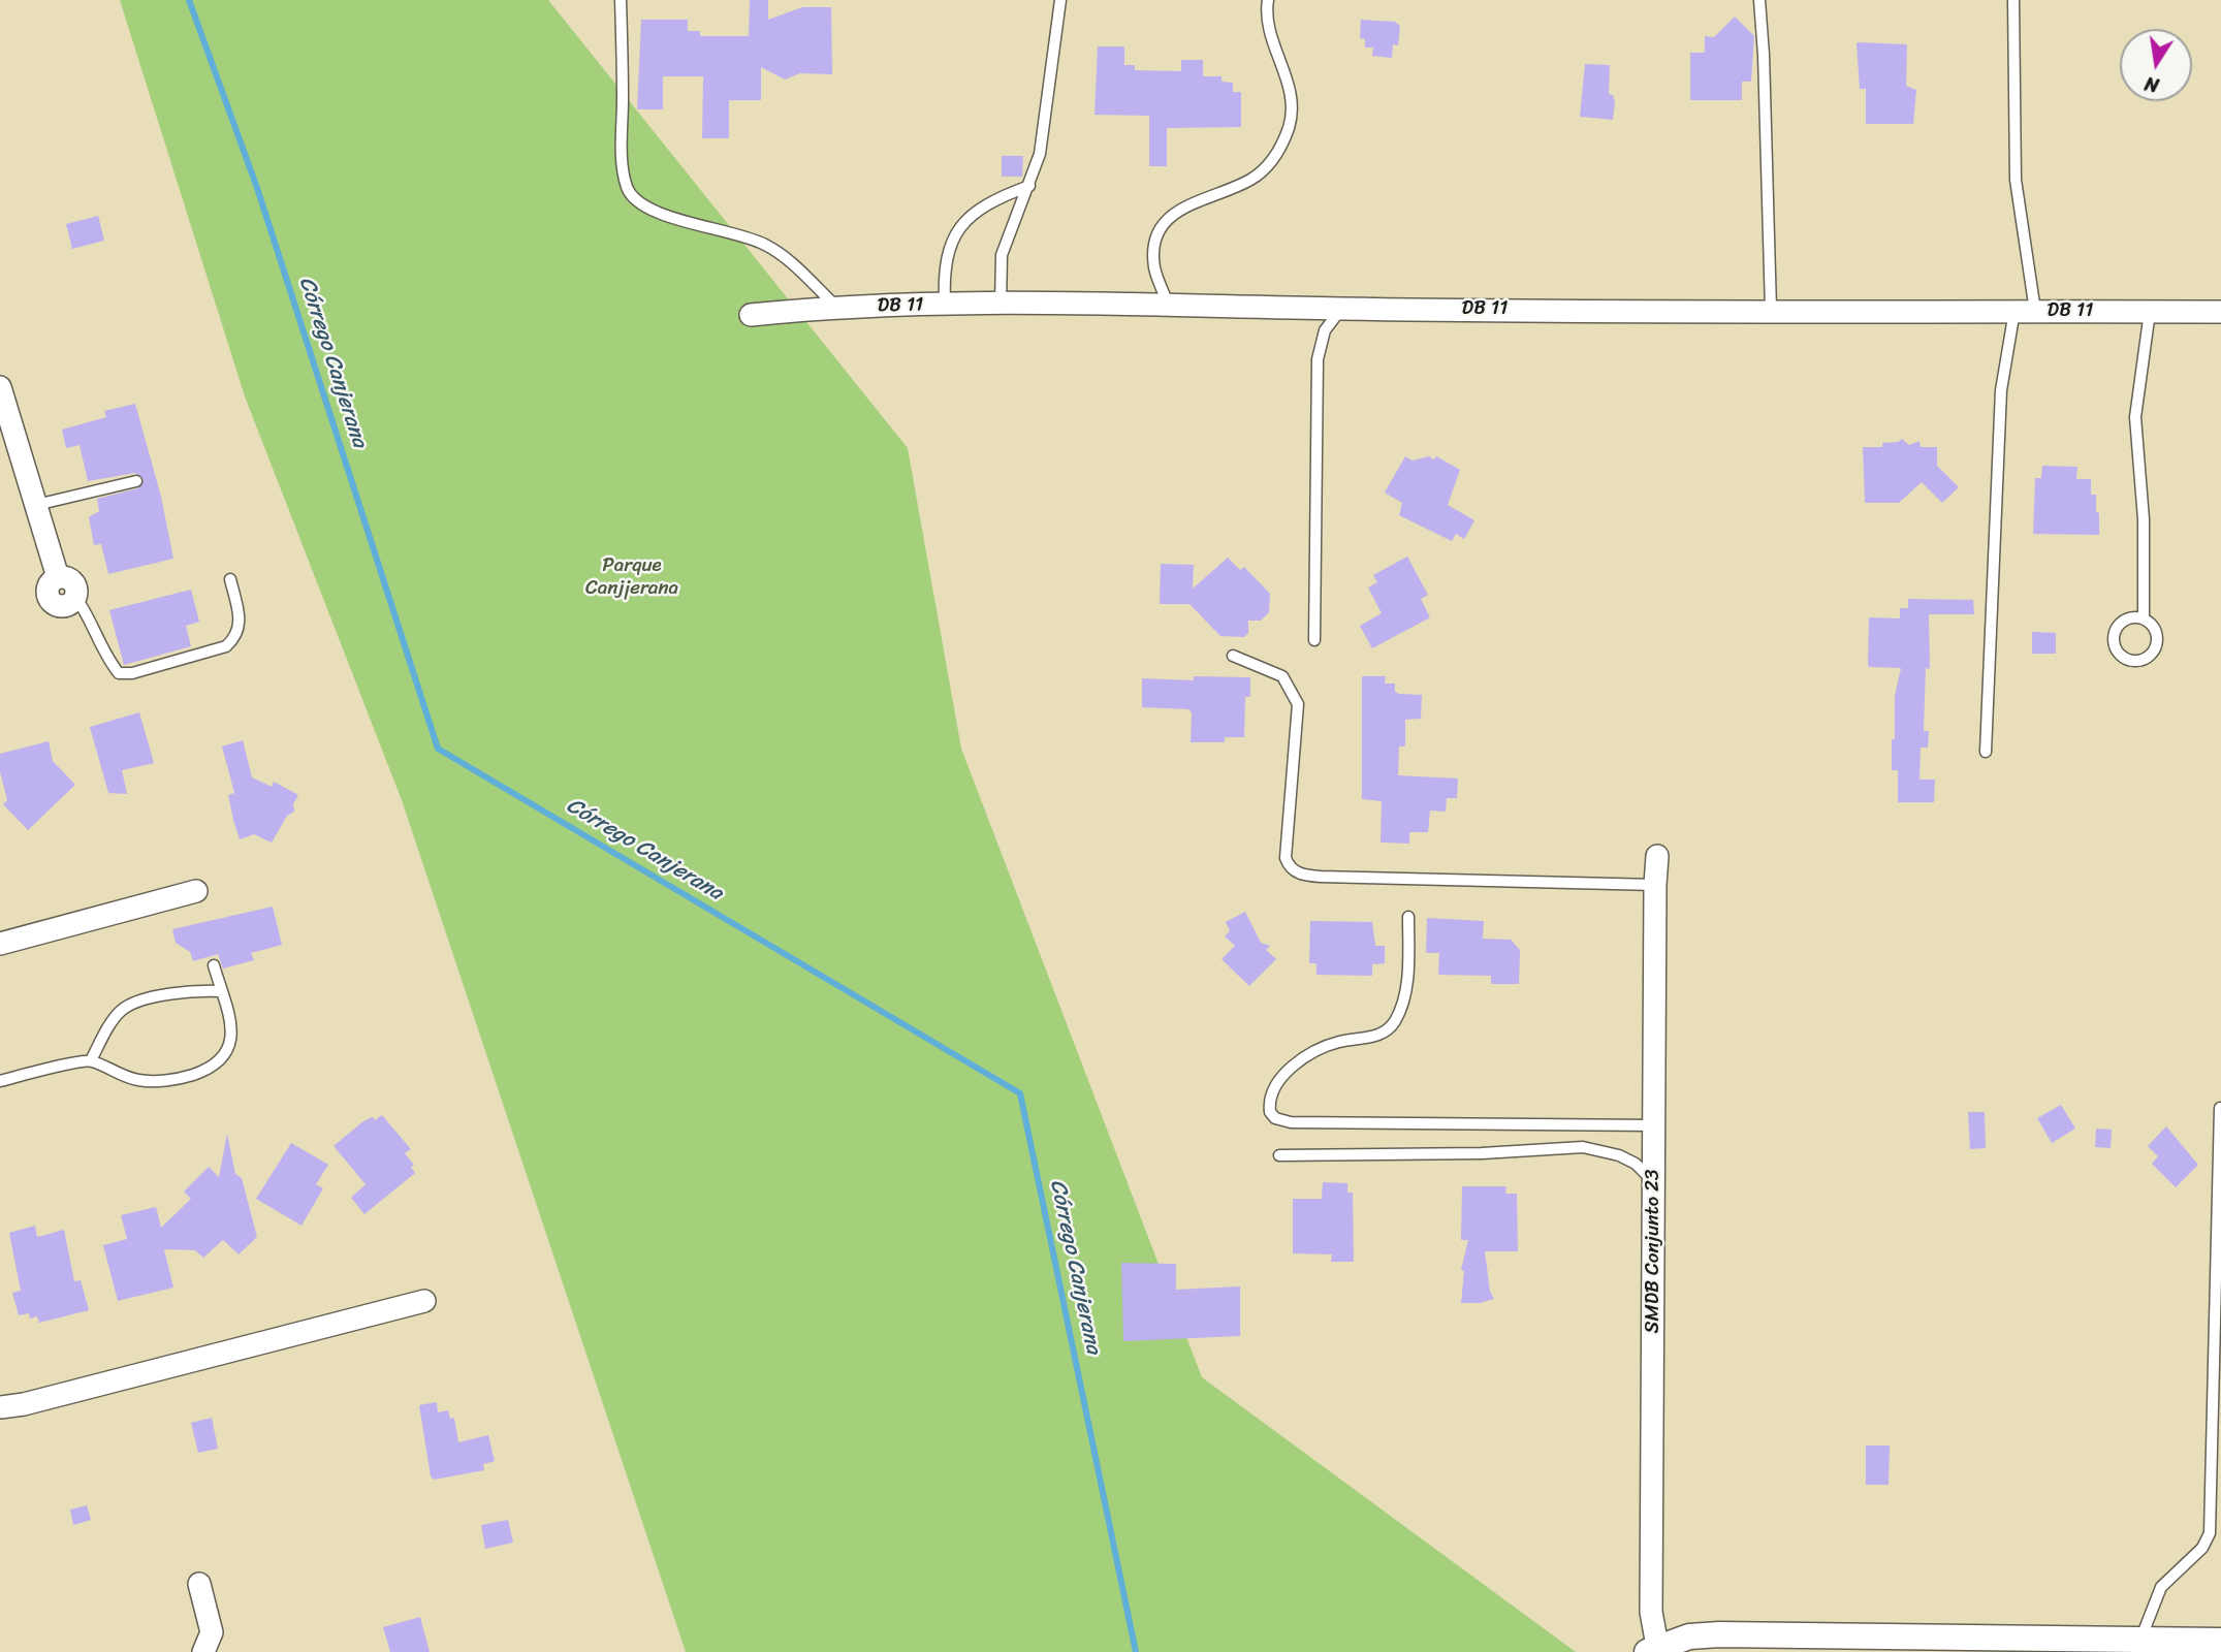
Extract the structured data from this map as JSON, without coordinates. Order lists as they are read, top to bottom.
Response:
{
  "streets": {
    "street": ["DB 11", "SMDB Conjunto 23"]
  },
  "water": ["Córrego Canjerana"],
  "parks": ["Parque Canjjerana"],
  "north": "bottom"
}
